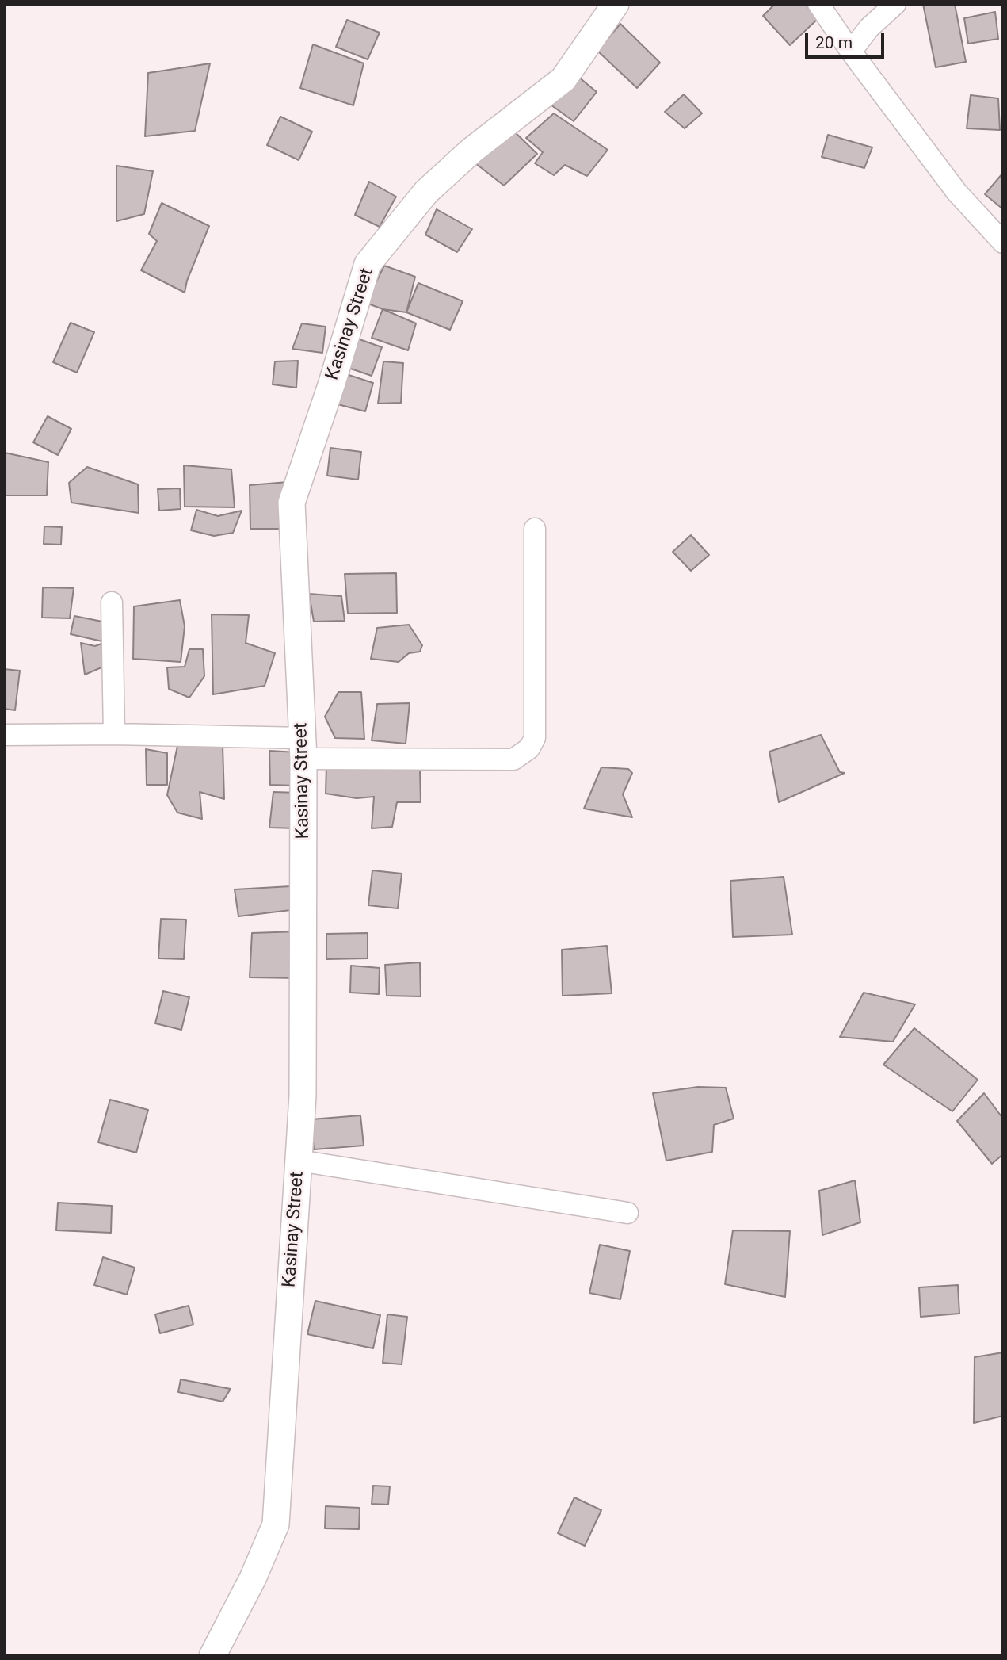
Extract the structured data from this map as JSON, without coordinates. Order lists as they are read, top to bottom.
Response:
{
  "streets": {
    "street": ["Kasinay Street"]
  },
  "scale_bar": "20 m"
}
